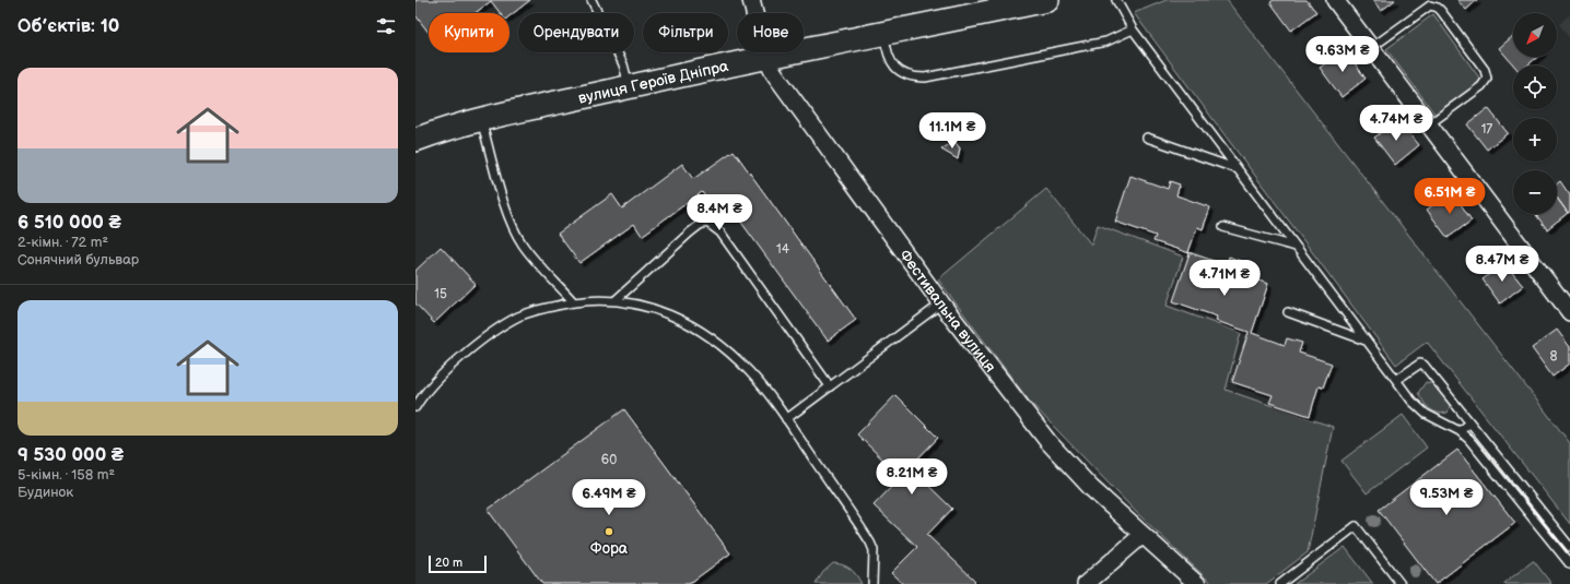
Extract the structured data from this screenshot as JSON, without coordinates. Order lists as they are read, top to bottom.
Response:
{
  "streets": {
    "street": ["вулиця Героїв Дніпра", "Фестивальна вулиця"]
  },
  "crossings": [
    ["вулиця Героїв Дніпра", "Фестивальна вулиця"]
  ],
  "places": ["Фора"],
  "house_numbers": [
    "17",
    "14",
    "15",
    "8",
    "60"
  ],
  "scale_bar": "20 m",
  "north": "bottom left",
  "page": {
    "heading": "Об’єктів: 10",
    "map_buttons": ["+", "−"],
    "chip": [
      "Купити",
      "Орендувати",
      "Фільтри",
      "Нове"
    ],
    "price": [
      "9.63M ₴",
      "4.74M ₴",
      "11.1M ₴",
      "6.51M ₴",
      "8.4M ₴",
      "8.47M ₴",
      "4.71M ₴",
      "8.21M ₴",
      "6.49M ₴",
      "9.53M ₴"
    ],
    "list": [
      {
        "name": "6 510 000 ₴",
        "note": "2-кімн. · 72 m² · Сонячний бульвар"
      },
      {
        "name": "9 530 000 ₴",
        "note": "5-кімн. · 158 m² · Будинок"
      }
    ],
    "scale": "20 m"
  }
}
